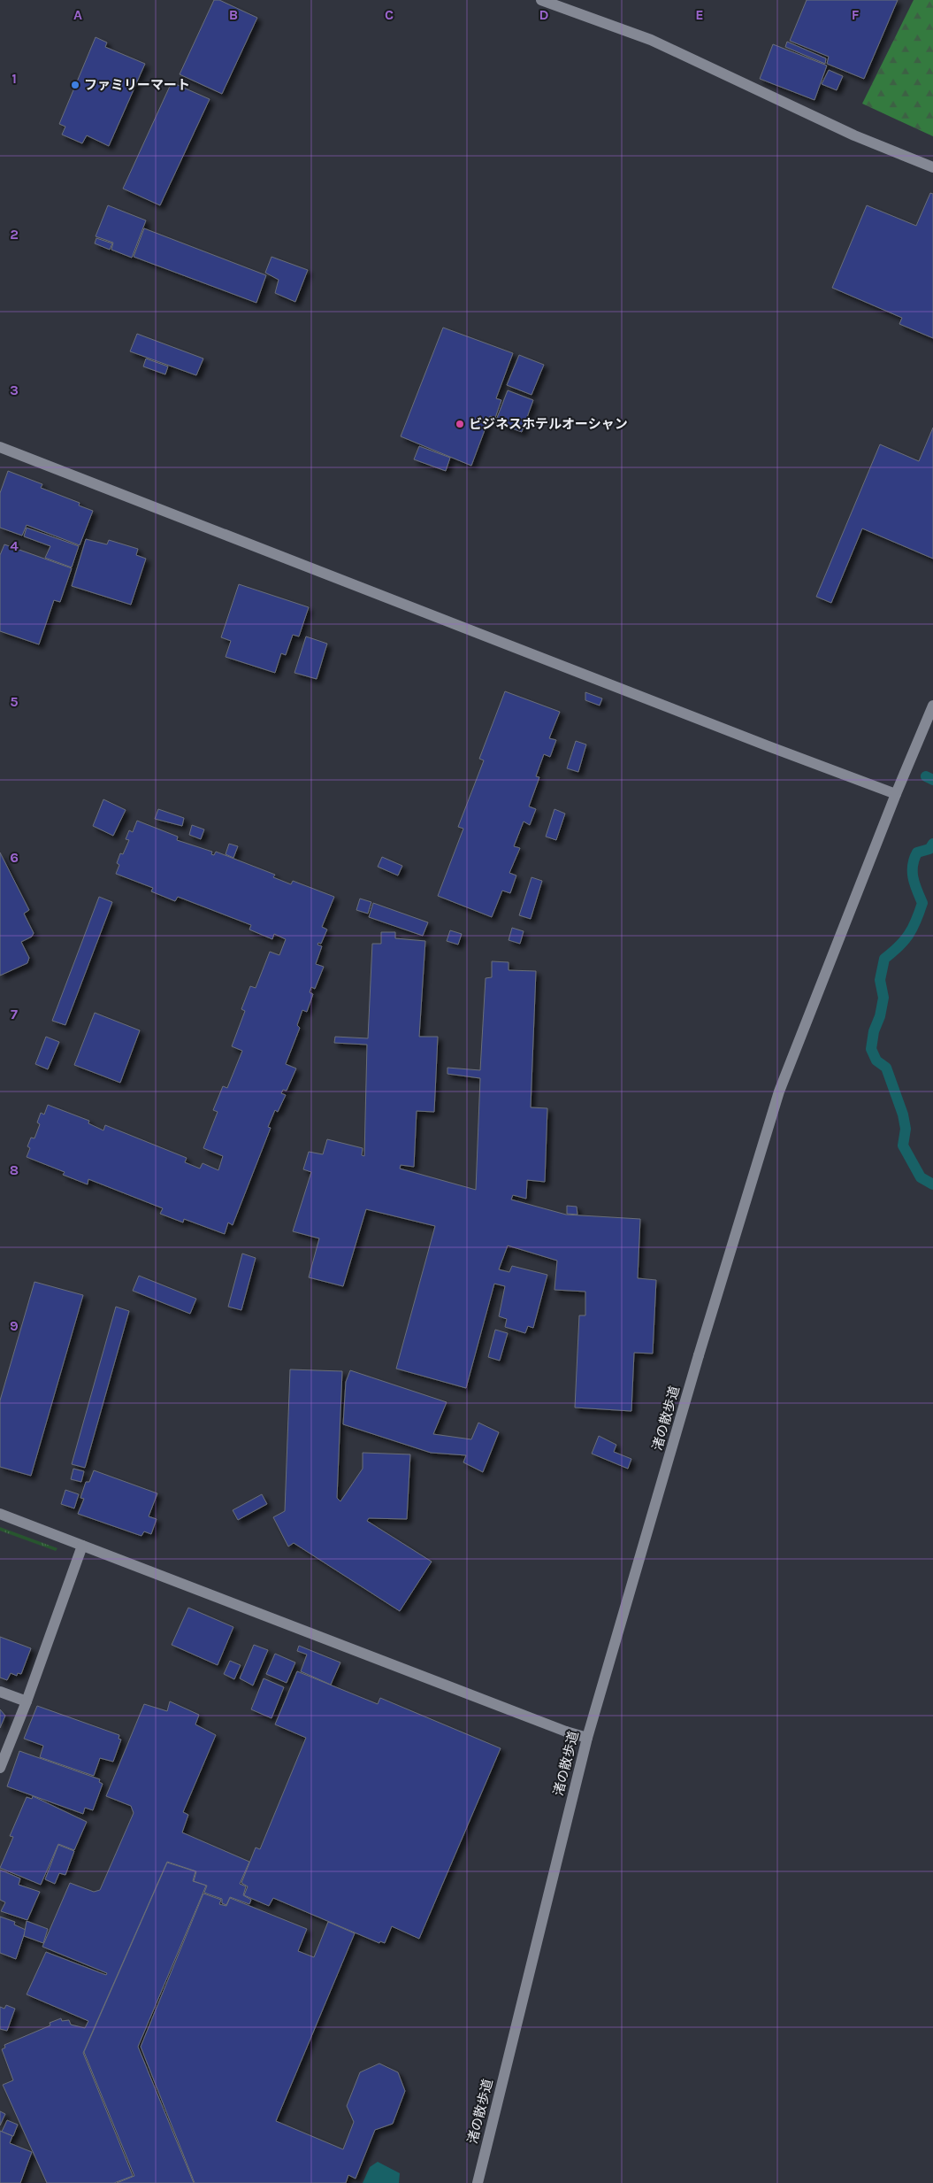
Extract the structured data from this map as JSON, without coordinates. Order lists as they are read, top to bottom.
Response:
{
  "streets": {
    "street": ["渚の散歩道"]
  },
  "places": ["ファミリーマート", "ビジネスホテルオーシャン"],
  "grid": {
    "columns": [
      "A",
      "B",
      "C",
      "D",
      "E",
      "F"
    ],
    "rows": [
      "1",
      "2",
      "3",
      "4",
      "5",
      "6",
      "7",
      "8",
      "9"
    ]
  }
}
